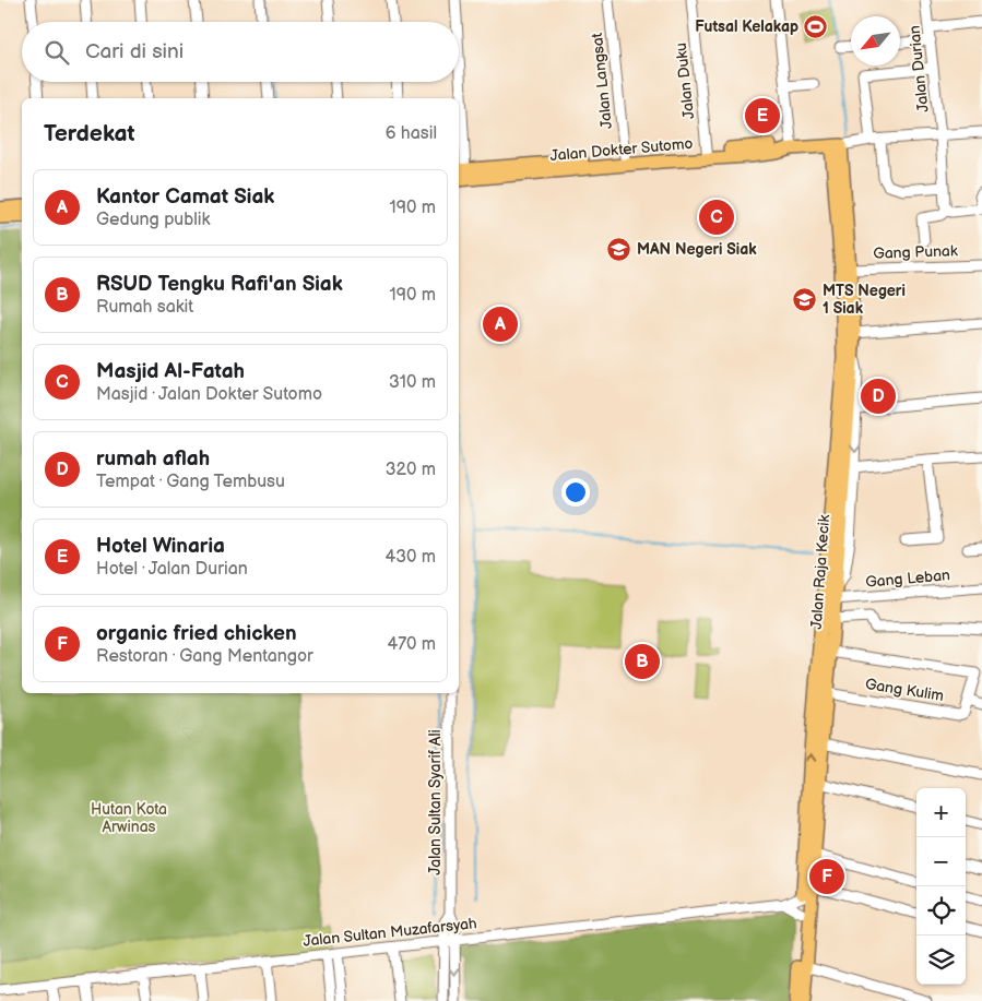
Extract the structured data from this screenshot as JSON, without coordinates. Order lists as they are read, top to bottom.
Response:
{
  "streets": {
    "main road": ["Jalan Dokter Sutomo", "Jalan Raja Kecik"],
    "street": [
      "Jalan Durian",
      "Jalan Langsat",
      "Jalan Duku",
      "Gang Punak",
      "Gang Leban",
      "Gang Kulim",
      "Jalan Sultan Syarif Ali",
      "Jalan Sultan Muzafarsyah"
    ]
  },
  "crossings": [
    ["Jalan Durian", "Jalan Dokter Sutomo"],
    ["Jalan Langsat", "Jalan Dokter Sutomo"],
    ["Jalan Duku", "Jalan Dokter Sutomo"],
    ["Jalan Dokter Sutomo", "Jalan Raja Kecik"],
    ["Gang Punak", "Jalan Raja Kecik"],
    ["Jalan Raja Kecik", "Gang Leban"],
    ["Jalan Raja Kecik", "Gang Kulim"],
    ["Jalan Raja Kecik", "Jalan Sultan Muzafarsyah"],
    ["Jalan Sultan Syarif Ali", "Jalan Sultan Muzafarsyah"]
  ],
  "parks": ["Hutan Kota Arwinas"],
  "places": {
    "sports": ["Futsal Kelakap"],
    "school or university": ["MAN Negeri Siak", "MTS Negeri 1 Siak"]
  },
  "north": "bottom left",
  "page": {
    "search": "Cari di sini",
    "pins": [
      "E",
      "C",
      "A",
      "D",
      "B",
      "F"
    ],
    "heading": ["Terdekat", "6 hasil"],
    "list": [
      {
        "mark": "A",
        "name": "Kantor Camat Siak",
        "note": "Gedung publik",
        "value": "190 m"
      },
      {
        "mark": "B",
        "name": "RSUD Tengku Rafi'an Siak",
        "note": "Rumah sakit",
        "value": "190 m"
      },
      {
        "mark": "C",
        "name": "Masjid Al-Fatah",
        "note": "Masjid · Jalan Dokter Sutomo",
        "value": "310 m"
      },
      {
        "mark": "D",
        "name": "rumah aflah",
        "note": "Tempat · Gang Tembusu",
        "value": "320 m"
      },
      {
        "mark": "E",
        "name": "Hotel Winaria",
        "note": "Hotel · Jalan Durian",
        "value": "430 m"
      },
      {
        "mark": "F",
        "name": "organic fried chicken",
        "note": "Restoran · Gang Mentangor",
        "value": "470 m"
      }
    ],
    "map_buttons": ["+", "−"]
  }
}
